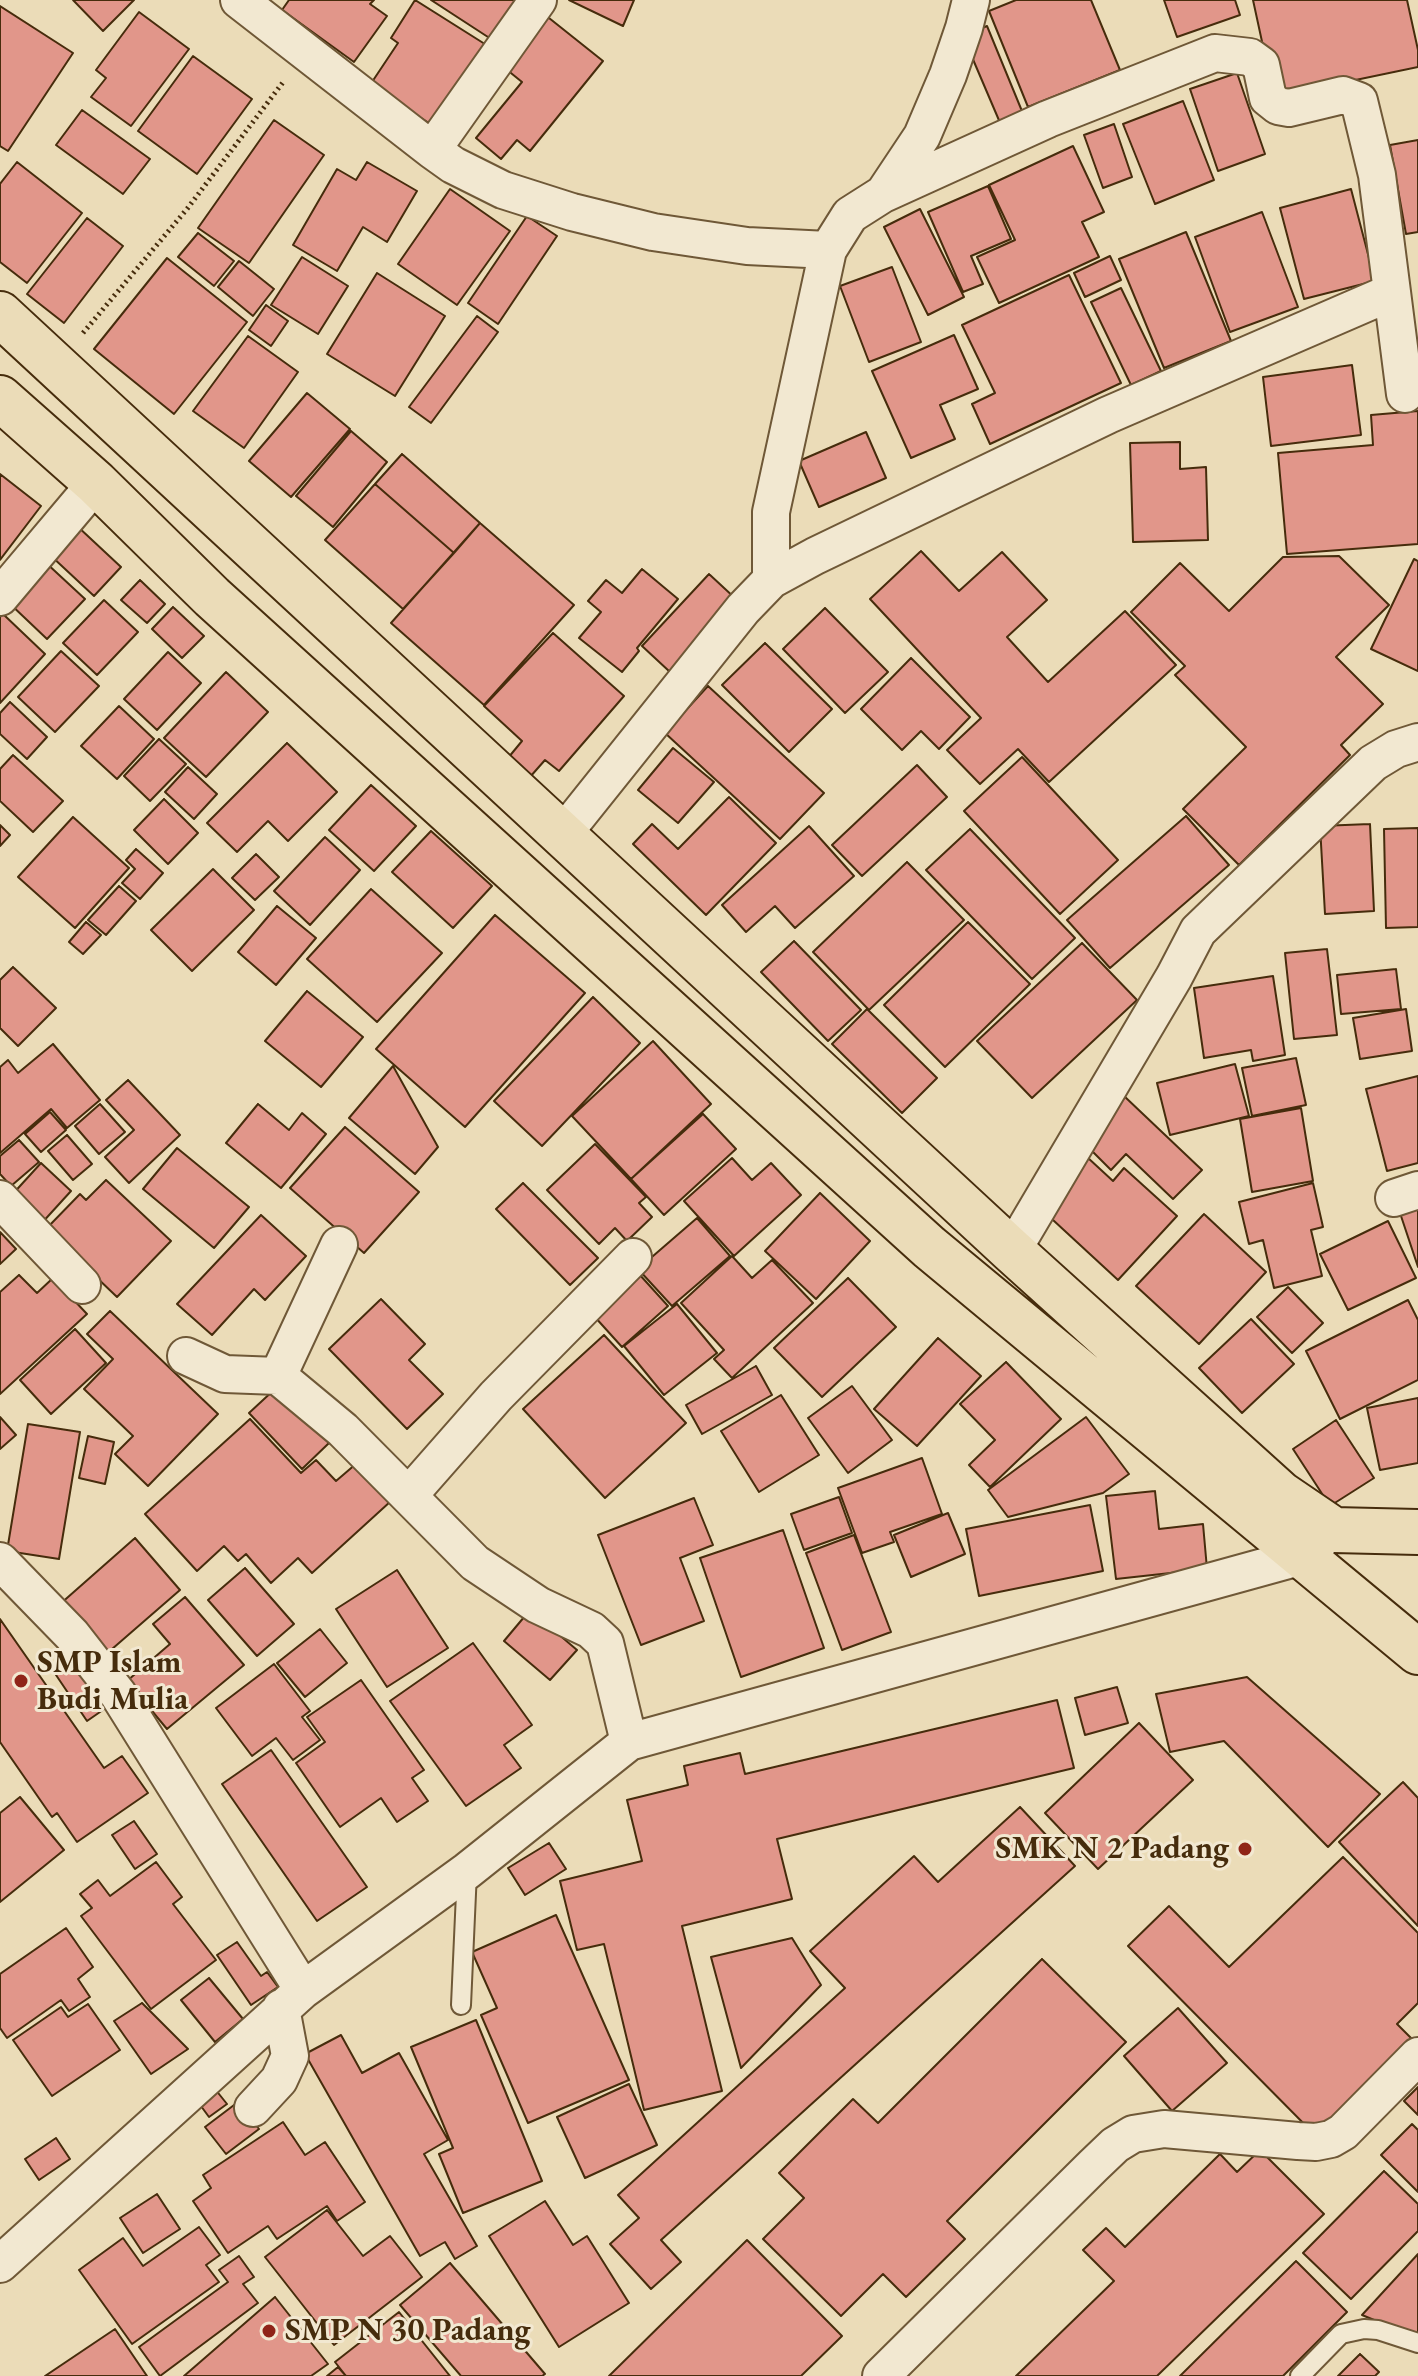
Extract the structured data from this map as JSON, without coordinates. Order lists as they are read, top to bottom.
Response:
{
  "places": ["SMP Islam Budi Mulia", "SMK N 2 Padang", "SMP N 30 Padang"]
}
